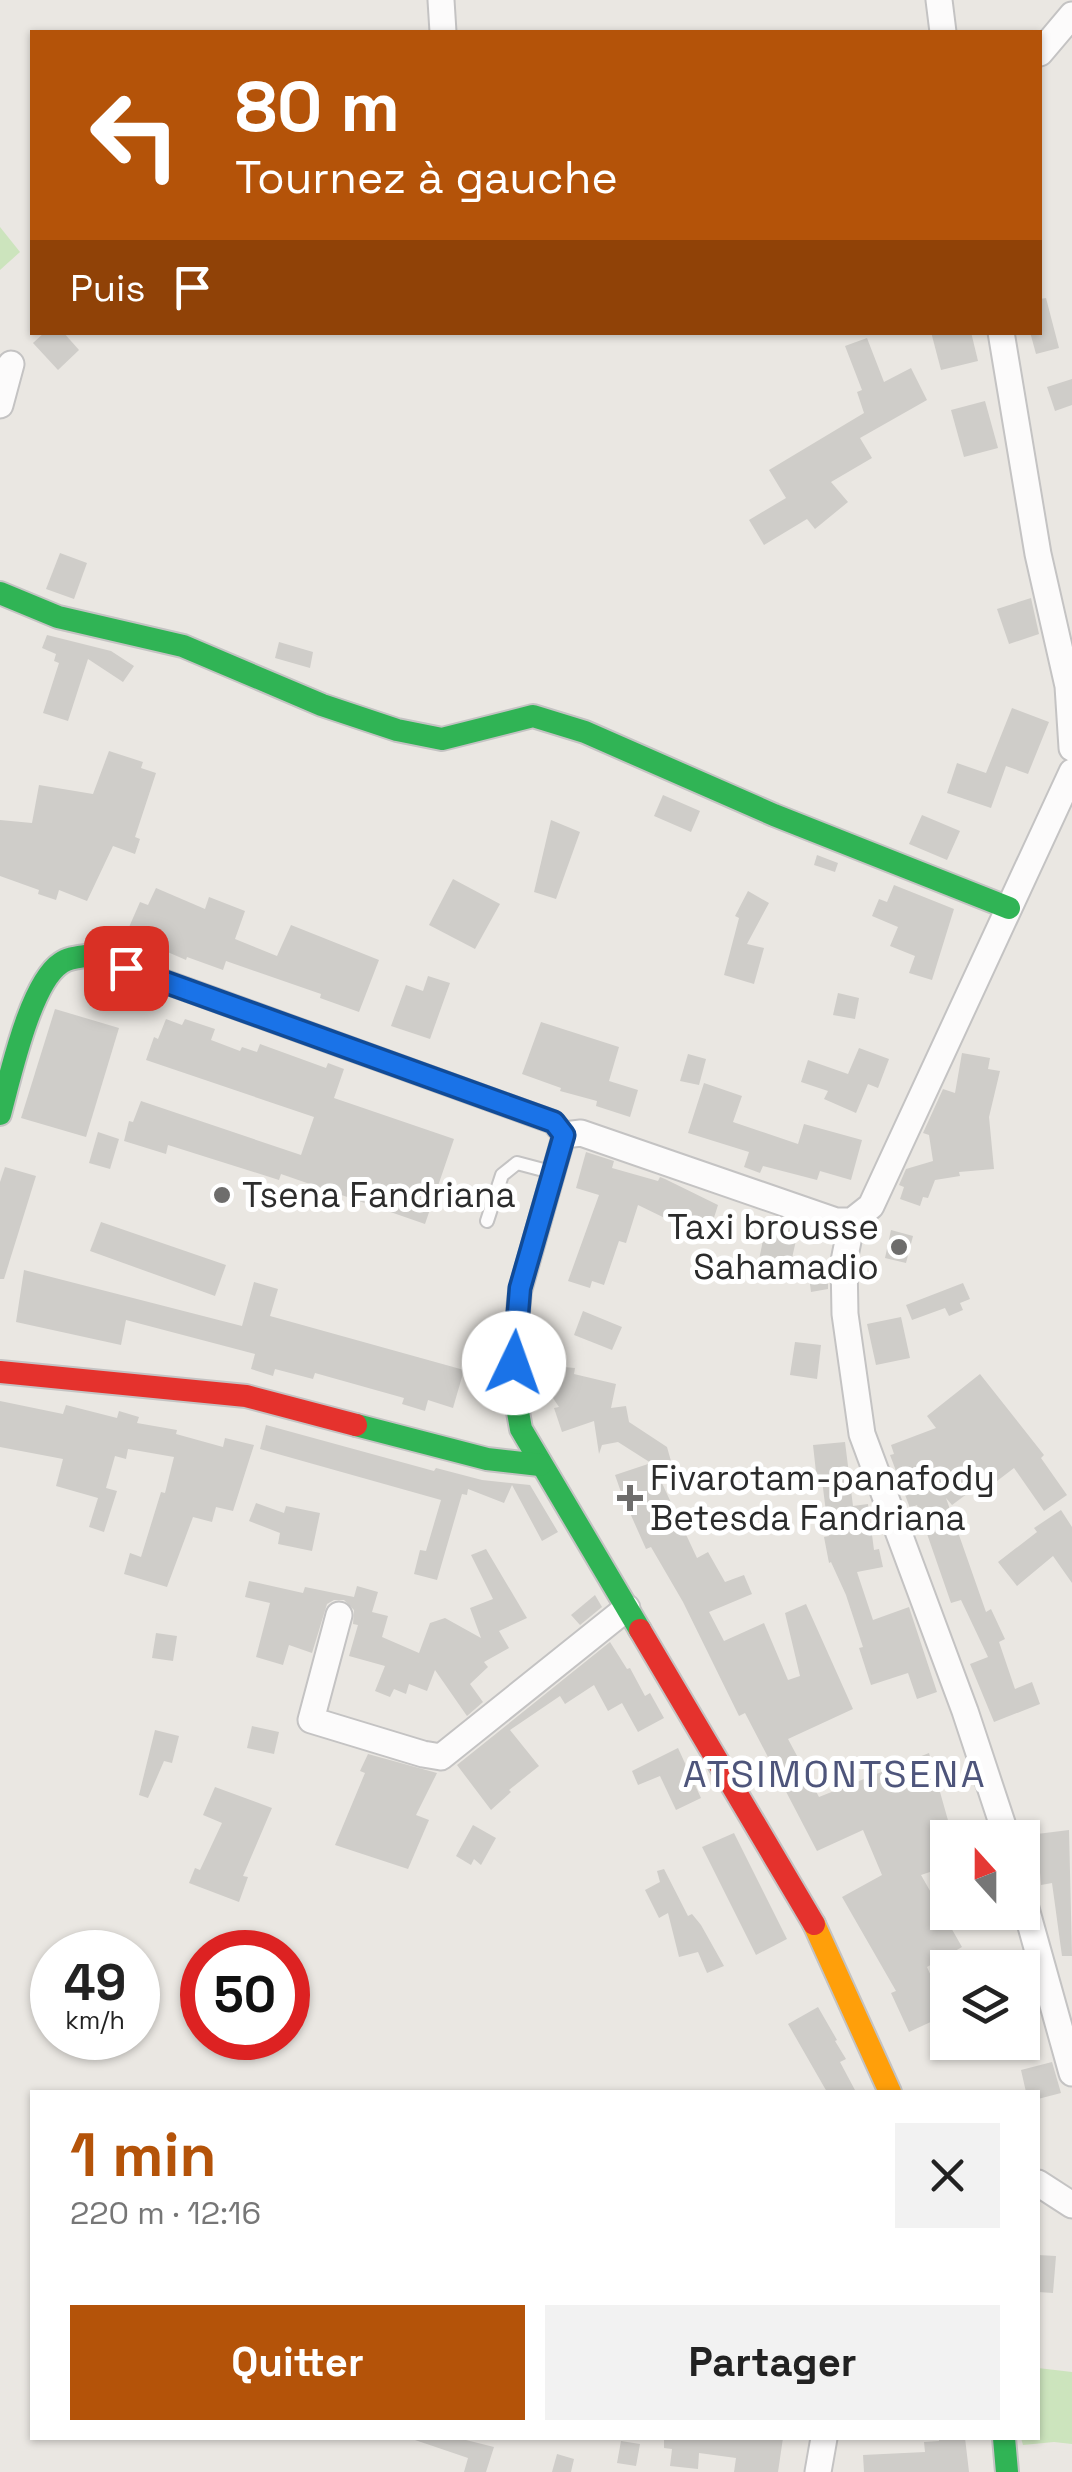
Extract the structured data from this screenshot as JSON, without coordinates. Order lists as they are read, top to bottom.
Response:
{
  "districts": ["ATSIMONTSENA"],
  "places": {
    "other": ["Tsena Fandriana", "Taxi brousse Sahamadio"],
    "health": ["Fivarotam-panafody Betesda Fandriana"]
  },
  "north": "top",
  "page": {
    "turn": ["80 m", "Tournez à gauche"],
    "then": "Puis",
    "speed": "49 km/h",
    "limit": "50",
    "heading": ["1 min", "220 m · 12:16"],
    "buttons": ["Quitter", "Partager"]
  }
}
